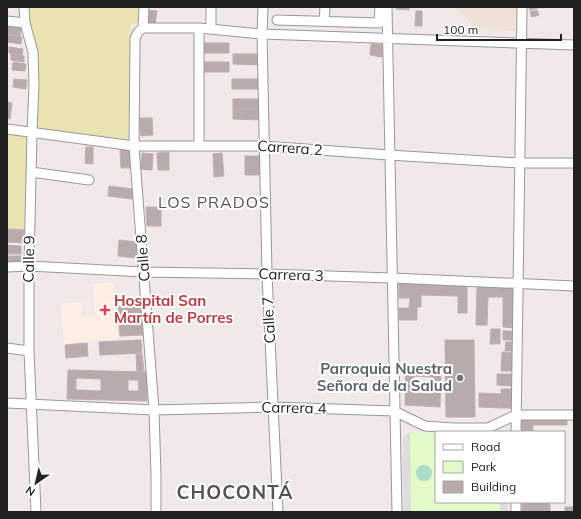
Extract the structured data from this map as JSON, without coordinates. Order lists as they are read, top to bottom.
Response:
{
  "streets": {
    "street": [
      "Carrera 2",
      "Calle 8",
      "Calle 9",
      "Carrera 3",
      "Calle 7",
      "Carrera 4"
    ]
  },
  "crossings": [
    ["Carrera 2", "Calle 8"],
    ["Carrera 2", "Calle 9"],
    ["Carrera 2", "Calle 7"],
    ["Calle 8", "Carrera 3"],
    ["Calle 8", "Carrera 4"],
    ["Calle 9", "Carrera 3"],
    ["Calle 9", "Carrera 4"],
    ["Carrera 3", "Calle 7"],
    ["Calle 7", "Carrera 4"]
  ],
  "districts": ["LOS PRADOS", "CHOCONTÁ"],
  "places": {
    "health": ["Hospital San Martín de Porres"],
    "other": ["Parroquia Nuestra Señora de la Salud"]
  },
  "legend": ["Road", "Park", "Building"],
  "scale_bar": "100 m",
  "north": "bottom left"
}
